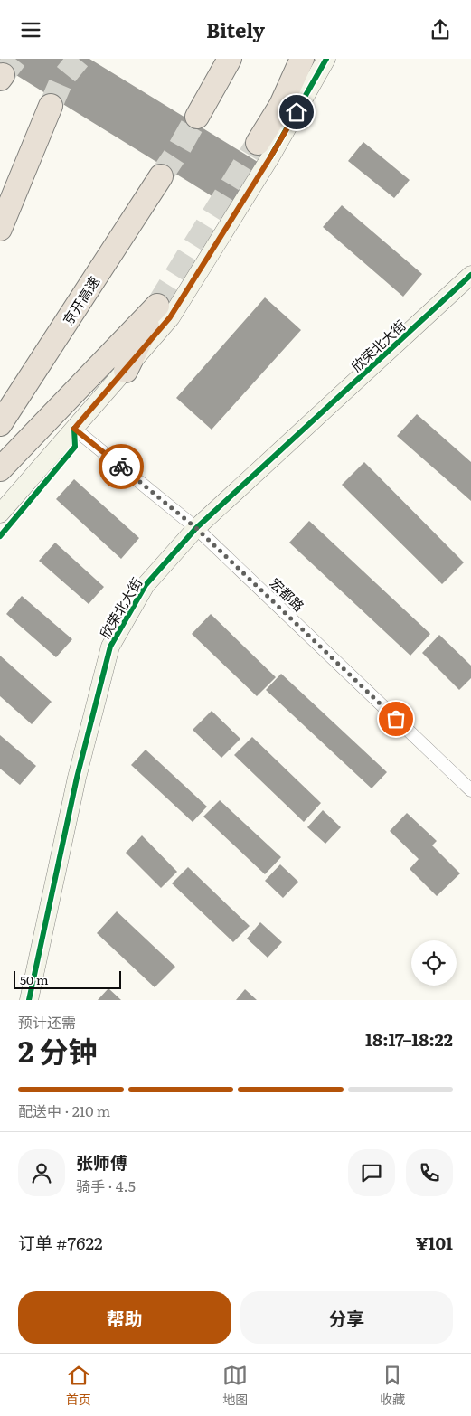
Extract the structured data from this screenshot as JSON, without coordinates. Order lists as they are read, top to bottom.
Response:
{
  "streets": {
    "highway": ["京开高速"],
    "street": ["欣荣北大街", "宏都路"]
  },
  "crossings": [
    ["欣荣北大街", "宏都路"]
  ],
  "scale_bar": "50 m",
  "page": {
    "header": "Bitely",
    "scale": "50 m",
    "heading": ["2 分钟", "预计还需", "18:17–18:22"],
    "panel": [
      "张师傅",
      "骑手 · 4.5",
      "订单 #7622",
      "¥101"
    ],
    "bar": "配送中 · 210 m",
    "buttons": ["帮助", "分享"],
    "tabs": ["首页", "地图", "收藏"]
  }
}
